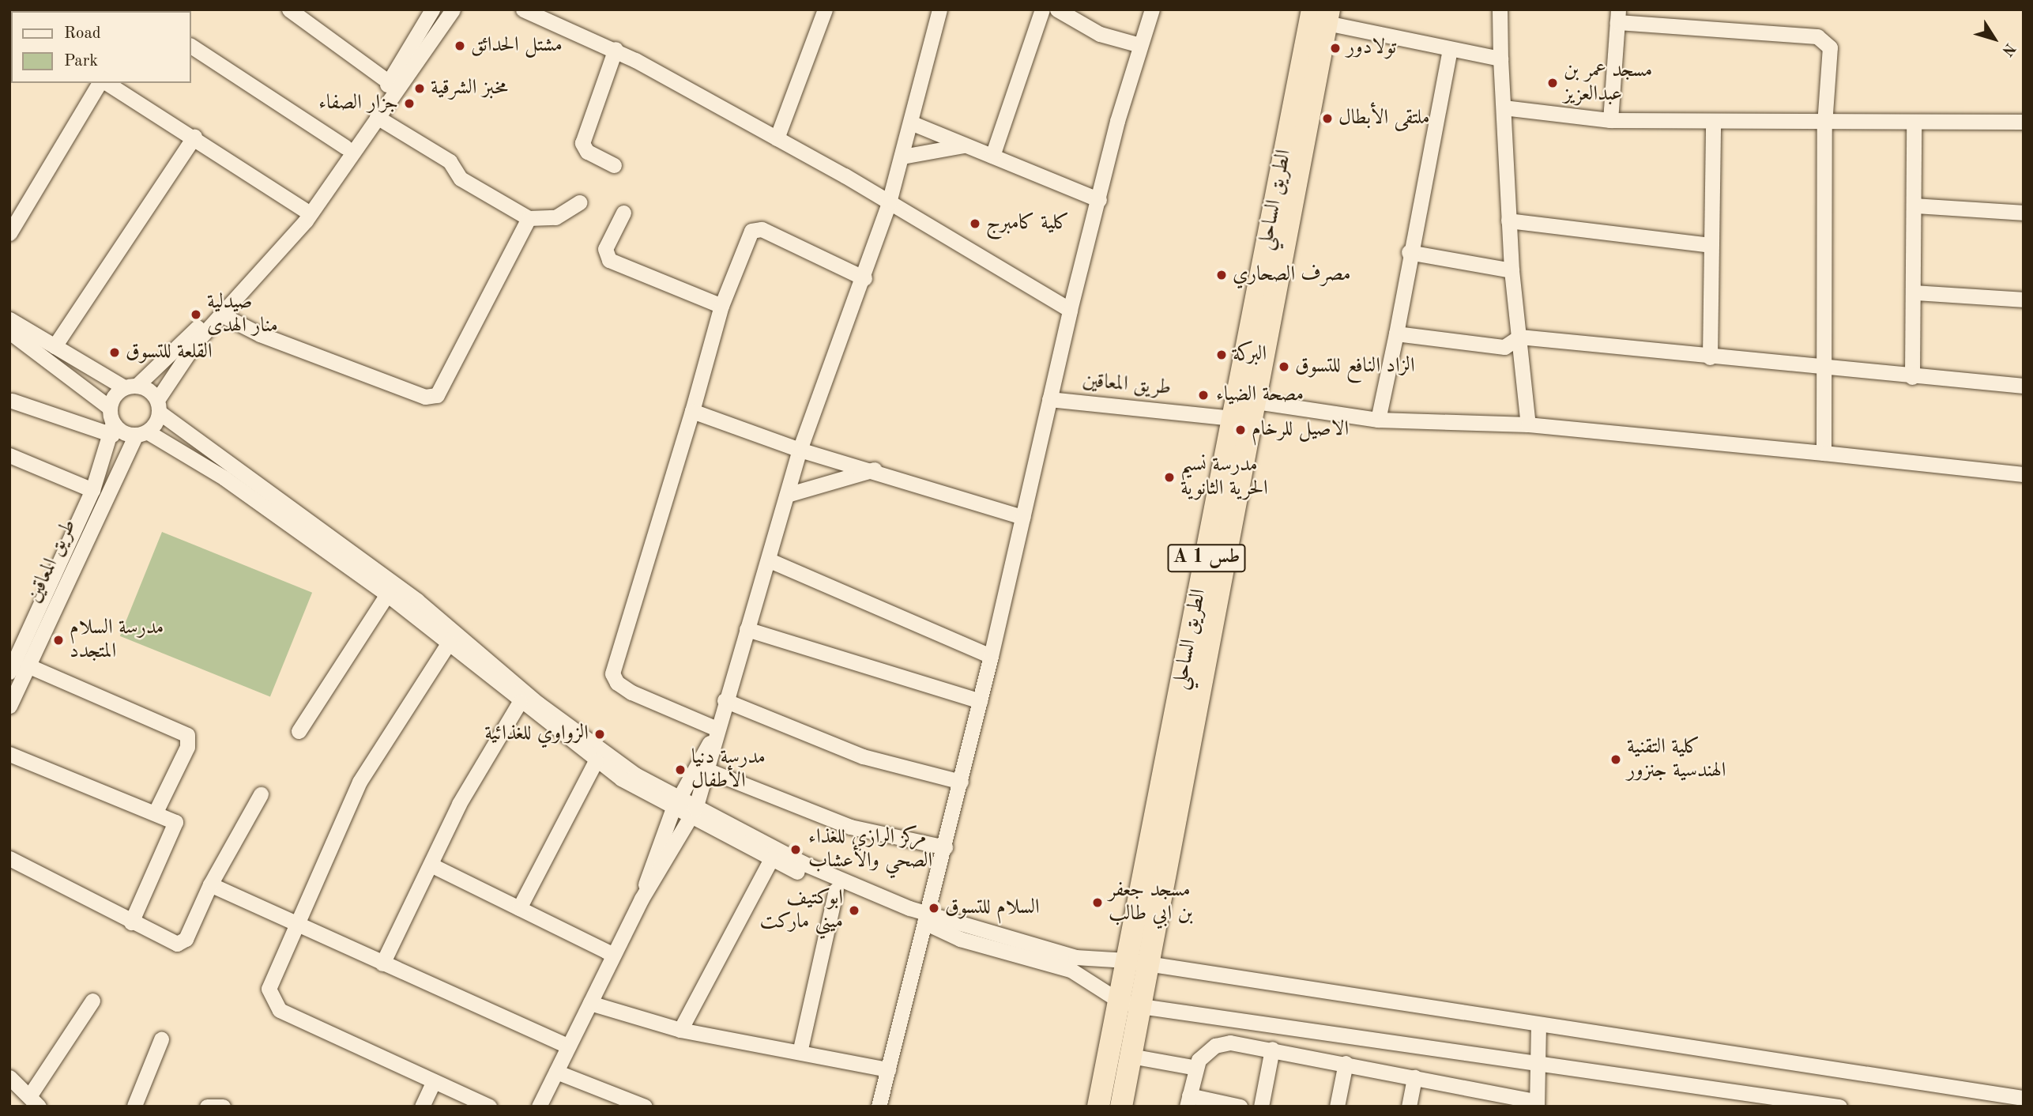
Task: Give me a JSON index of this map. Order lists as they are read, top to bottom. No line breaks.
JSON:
{"streets":{"highway":["الطريق الساحلي","A 1 طس"],"street":["طريق المعاقين"]},"crossings":[["الطريق الساحلي","طريق المعاقين"]],"places":["مشتل الحدائق","تولادور","مسجد عمر بن عبدالعزيز","مخبز الشرقية","جزار الصفاء","ملتقى الأبطال","كلية كامبرج","مصرف الصحاري","صيدلية منار الهدى","القلعة للتسوق","البركة","الزاد النافع للتسوق","مصحة الضياء","الاصيل للرخام","مدرسة نسيم الحرية الثانوية","مدرسة السلام المتجدد","الزواوي للغذائية","كلية التقنية الهندسية جنزور","مدرسة دنيا الأطفال","مركز الرازي للغذاء الصحي والأعشاب","مسجد جعفر بن ابي طالب","السلام للتسوق","ابوكتيف ميني ماركت"],"legend":["Road","Park"],"north":"bottom right"}
